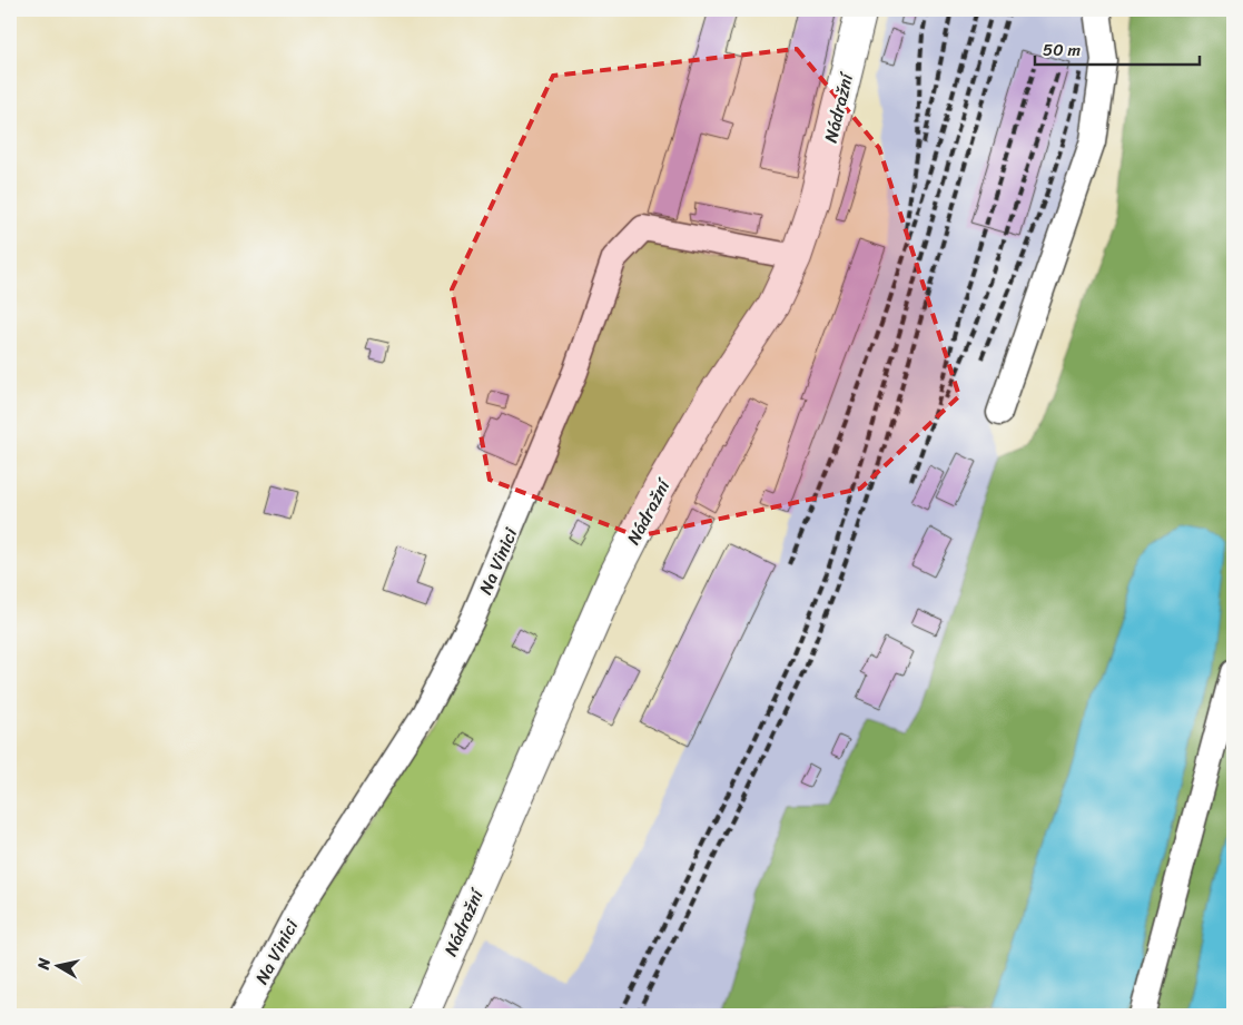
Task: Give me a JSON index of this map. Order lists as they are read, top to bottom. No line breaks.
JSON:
{"streets":{"main road":["Nádražní"],"street":["Na Vinici"]},"crossings":[["Nádražní","Na Vinici"]],"scale_bar":"50 m","north":"left"}
